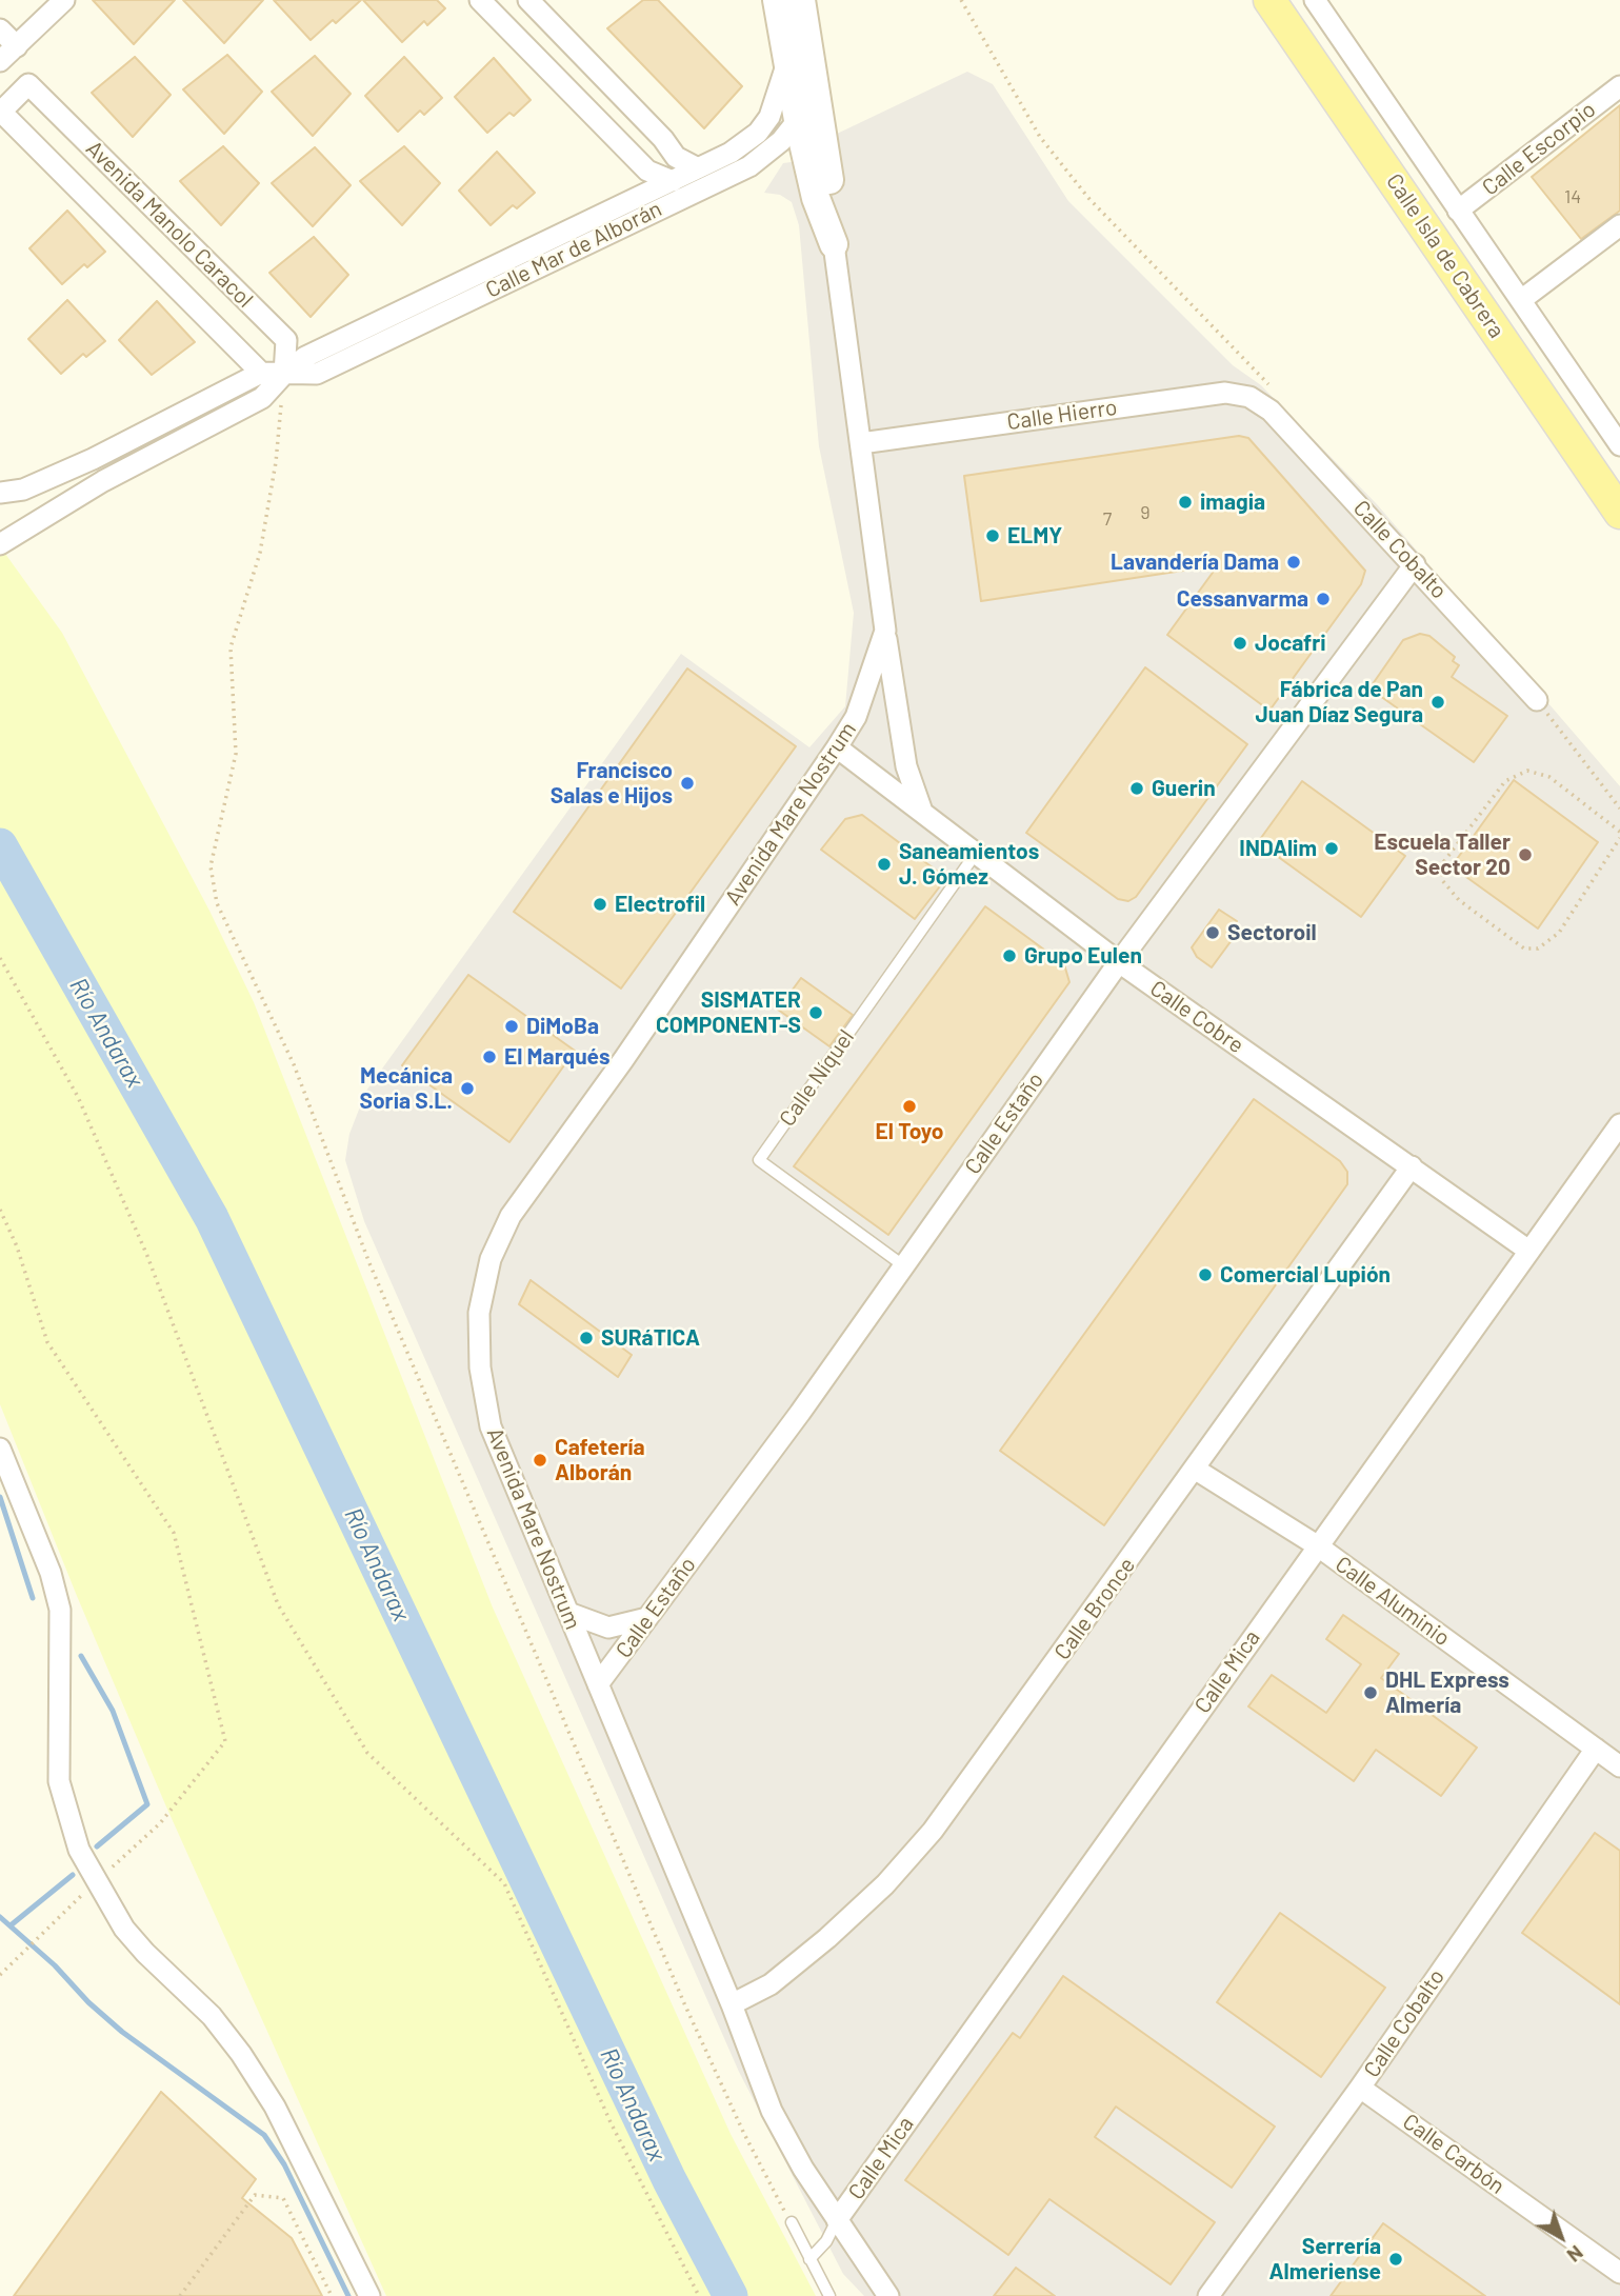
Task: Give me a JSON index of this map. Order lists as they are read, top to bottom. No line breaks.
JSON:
{"streets":{"main road":["Calle Isla de Cabrera"],"street":["Calle Escorpio","Avenida Manolo Caracol","Calle Mar de Alborán","Calle Hierro","Calle Cobalto","Avenida Mare Nostrum","Calle Cobre","Calle Estaño","Calle Aluminio","Calle Bronce","Calle Mica","Calle Carbón"],"lane":["Calle Níquel"]},"crossings":[["Calle Escorpio","Calle Isla de Cabrera"],["Avenida Manolo Caracol","Calle Mar de Alborán"],["Calle Mar de Alborán","Avenida Mare Nostrum"],["Calle Hierro","Calle Cobalto"],["Calle Hierro","Avenida Mare Nostrum"],["Calle Cobalto","Calle Estaño"],["Calle Cobalto","Calle Aluminio"],["Calle Cobalto","Calle Carbón"],["Avenida Mare Nostrum","Calle Cobre"],["Avenida Mare Nostrum","Calle Estaño"],["Avenida Mare Nostrum","Calle Bronce"],["Avenida Mare Nostrum","Calle Mica"],["Calle Cobre","Calle Níquel"],["Calle Cobre","Calle Estaño"],["Calle Cobre","Calle Bronce"],["Calle Cobre","Calle Mica"],["Calle Níquel","Calle Estaño"],["Calle Aluminio","Calle Bronce"],["Calle Aluminio","Calle Mica"]],"water":["Río Andarax"],"places":["imagia","ELMY","Lavandería Dama","Cessanvarma","Jocafri","Fábrica de Pan Juan Díaz Segura","Francisco Salas e Hijos","Guerin","INDAlim","Escuela Taller Sector 20","Saneamientos J. Gómez","Electrofil","Sectoroil","Grupo Eulen","SISMATER COMPONENT-S","DiMoBa","El Marqués","Mecánica Soria S.L.","El Toyo","Comercial Lupión","SURáTICA","Cafetería Alborán","DHL Express Almería","Serrería Almeriense"],"house_numbers":["14","9","7"],"north":"bottom right"}
